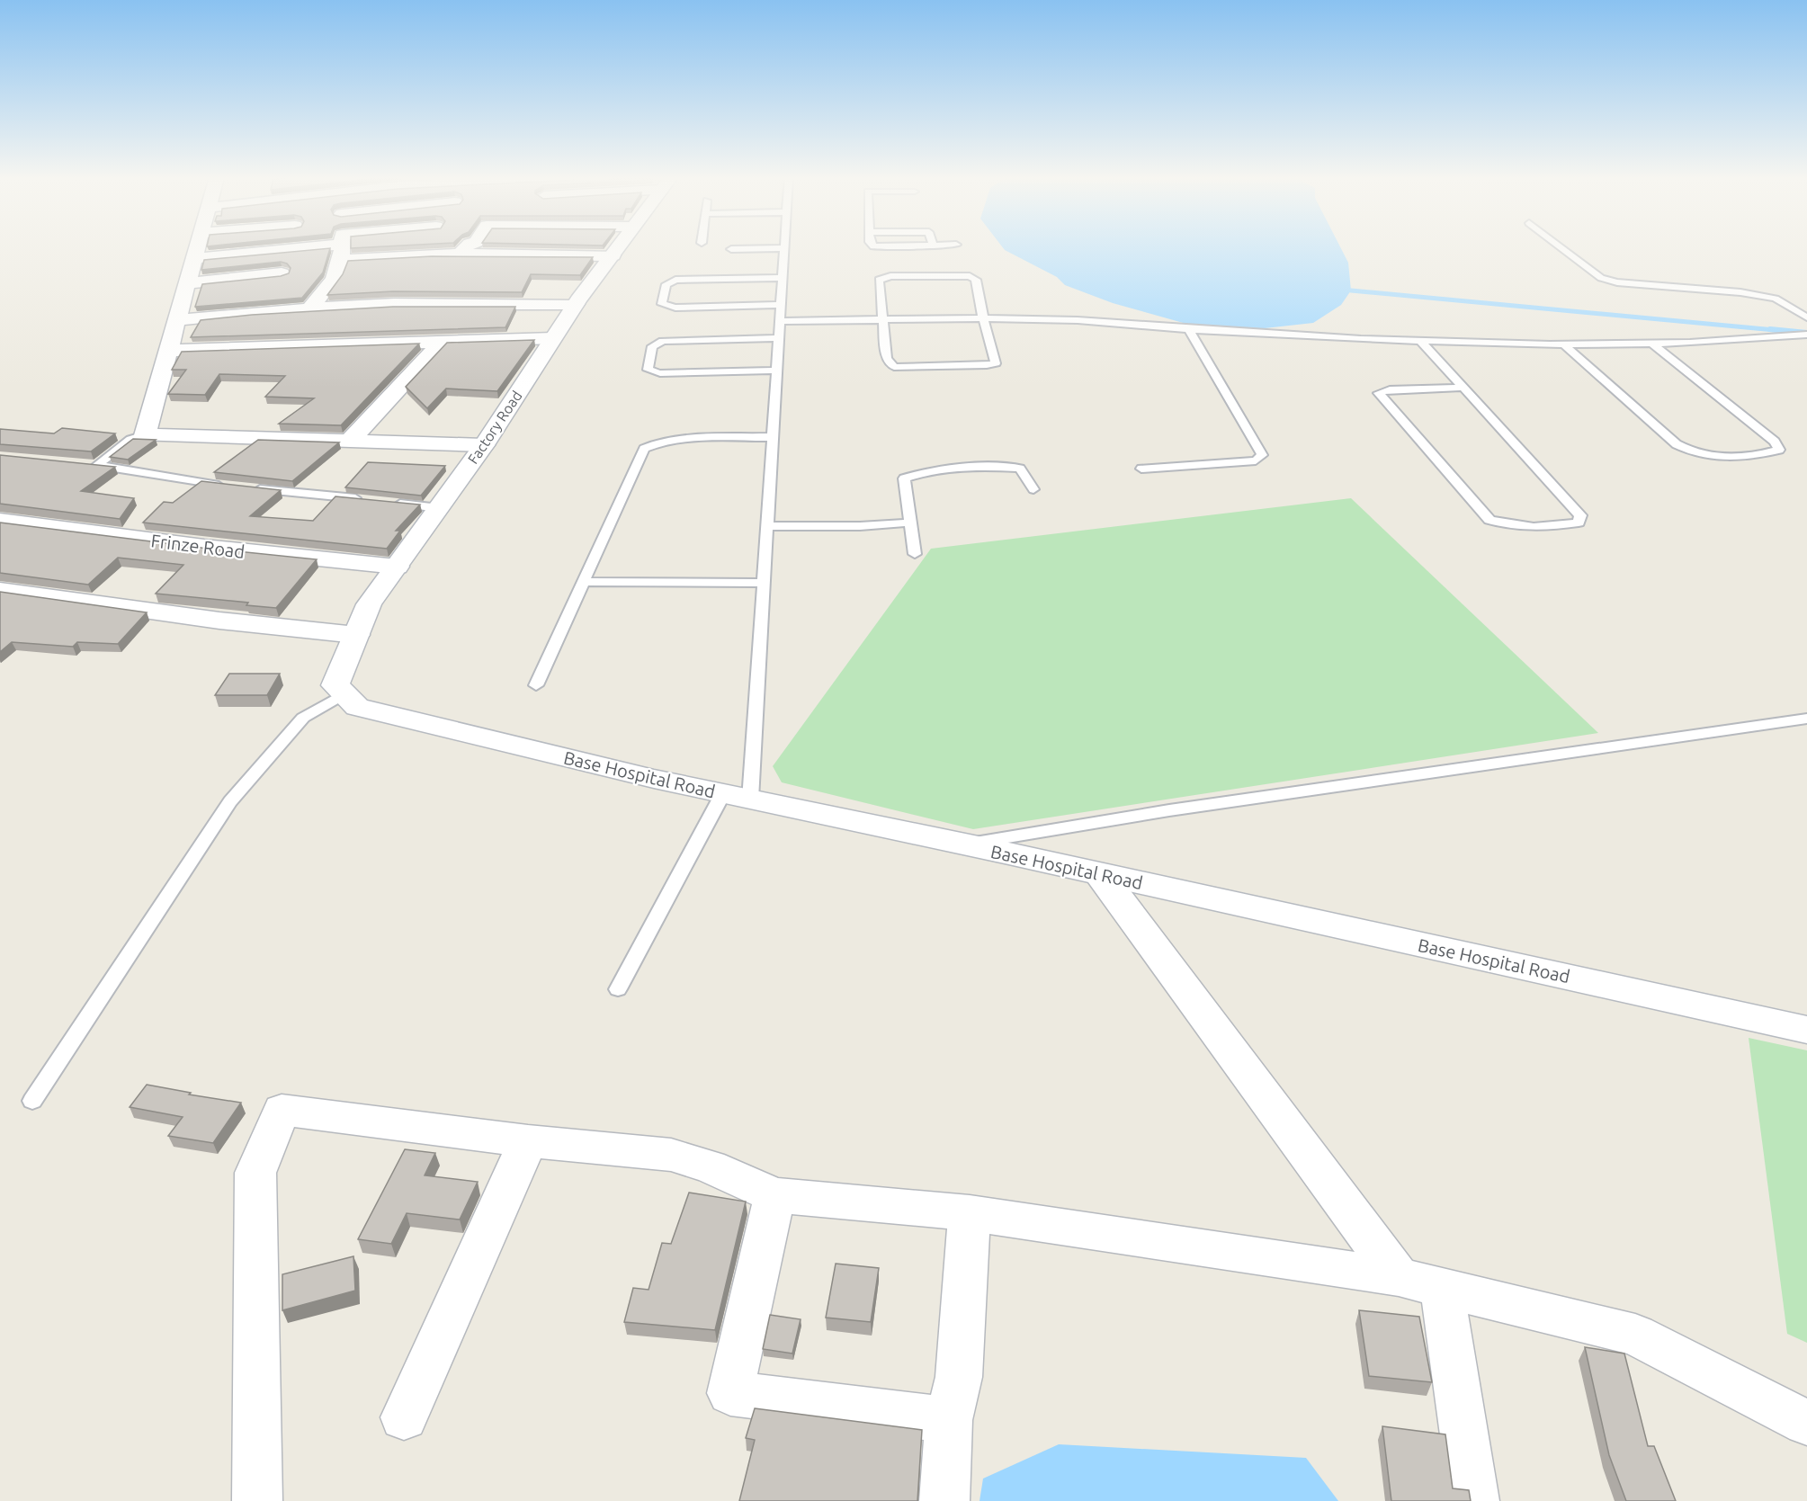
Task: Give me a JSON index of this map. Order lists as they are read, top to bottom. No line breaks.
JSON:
{"streets":{"street":["Factory Road","Frinze Road","Base Hospital Road"]},"crossings":[["Factory Road","Frinze Road"],["Factory Road","Base Hospital Road"]]}
